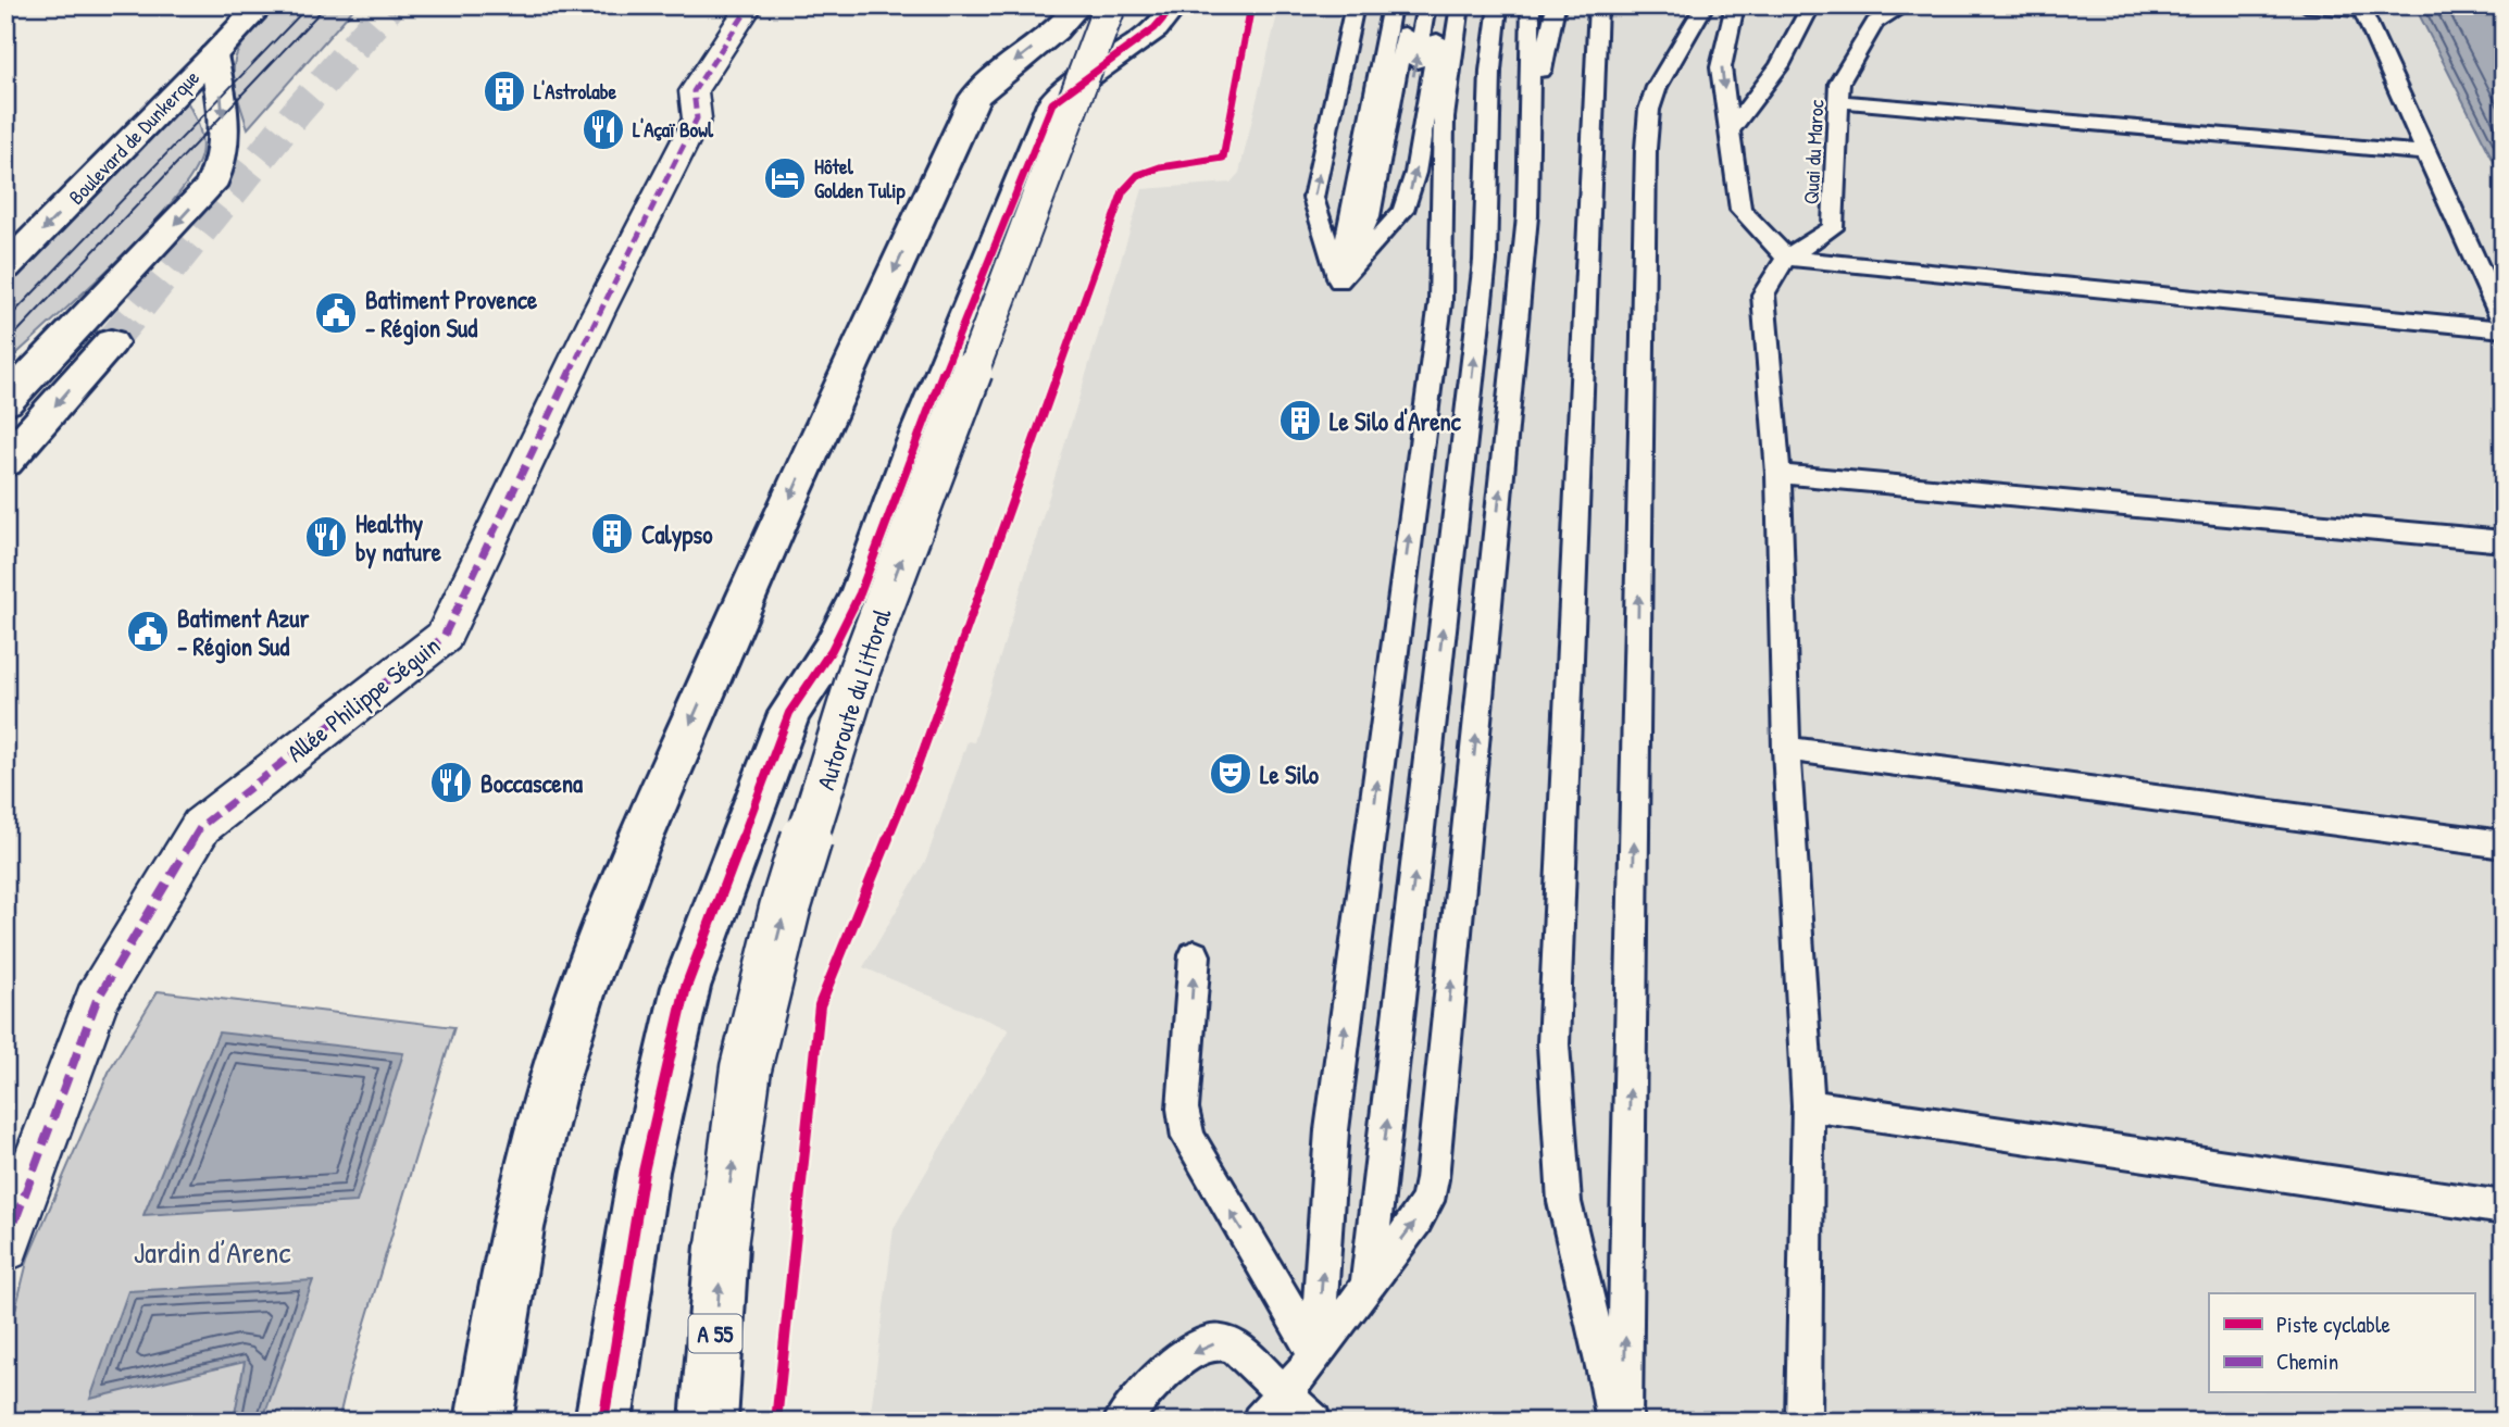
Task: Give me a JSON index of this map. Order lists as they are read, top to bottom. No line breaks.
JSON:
{"streets":{"main road":["Boulevard de Dunkerque","Autoroute du Littoral","A 55"],"street":["Allée Philippe Séguin"],"lane":["Quai du Maroc"]},"parks":["Jardin d’Arenc"],"places":{"building":["L'Astrolabe","Le Silo d'Arenc","Calypso"],"restaurant":["L'Açaï Bowl","Healthy by nature","Boccascena"],"hotel":["Hôtel Golden Tulip"],"public building":["Batiment Provence - Région Sud","Batiment Azur - Région Sud"],"theatre":["Le Silo"]},"legend":["Piste cyclable","Chemin"]}
